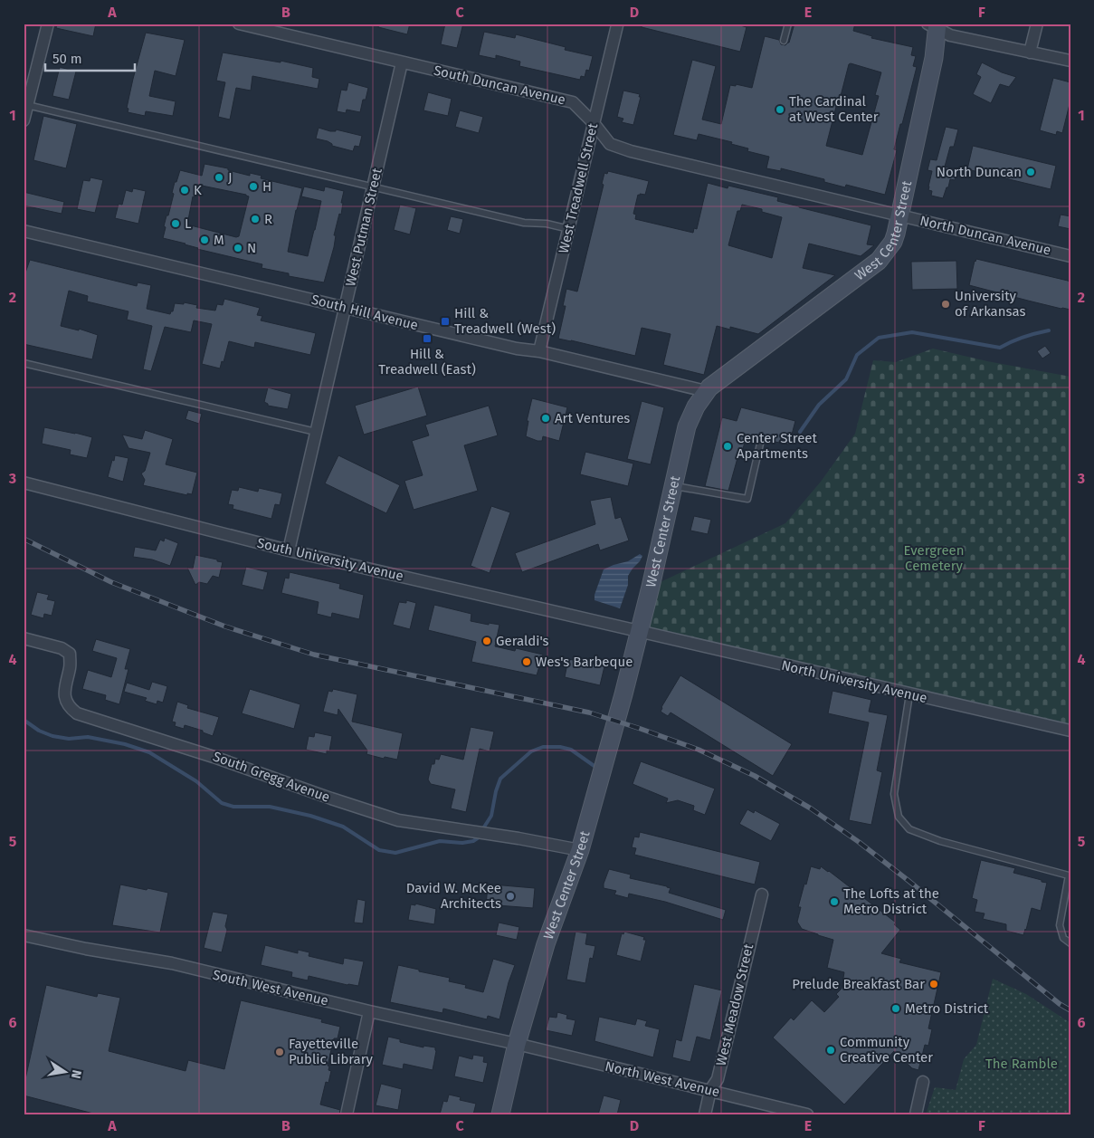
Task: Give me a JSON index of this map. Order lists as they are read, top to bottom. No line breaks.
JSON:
{"streets":{"street":["South Duncan Avenue","West Treadwell Street","West Putman Street","West Center Street","North Duncan Avenue","South Hill Avenue","South University Avenue","North University Avenue","South Gregg Avenue","South West Avenue","West Meadow Street","North West Avenue"]},"crossings":[["South Duncan Avenue","West Treadwell Street"],["South Duncan Avenue","West Putman Street"],["South Duncan Avenue","West Center Street"],["South Duncan Avenue","North Duncan Avenue"],["West Treadwell Street","South Hill Avenue"],["West Putman Street","South Hill Avenue"],["West Putman Street","South University Avenue"],["West Center Street","North Duncan Avenue"],["West Center Street","South Hill Avenue"],["West Center Street","South University Avenue"],["West Center Street","North University Avenue"],["West Center Street","South Gregg Avenue"],["West Center Street","South West Avenue"],["West Center Street","North West Avenue"],["South University Avenue","North University Avenue"],["South West Avenue","North West Avenue"],["West Meadow Street","North West Avenue"]],"parks":["Evergreen Cemetery","The Ramble"],"places":{"other":["The Cardinal at West Center","North Duncan","J","H","K","R","L","M","N","University of Arkansas","Art Ventures","Center Street Apartments","Geraldi's","Wes's Barbeque","David W. McKee Architects","The Lofts at the Metro District","Prelude Breakfast Bar","Metro District","Community Creative Center","Fayetteville Public Library"],"transit":["Hill & Treadwell (West)","Hill & Treadwell (East)"]},"scale_bar":"50 m","north":"right","grid":{"columns":["A","B","C","D","E","F"],"rows":["1","2","3","4","5","6"]}}
